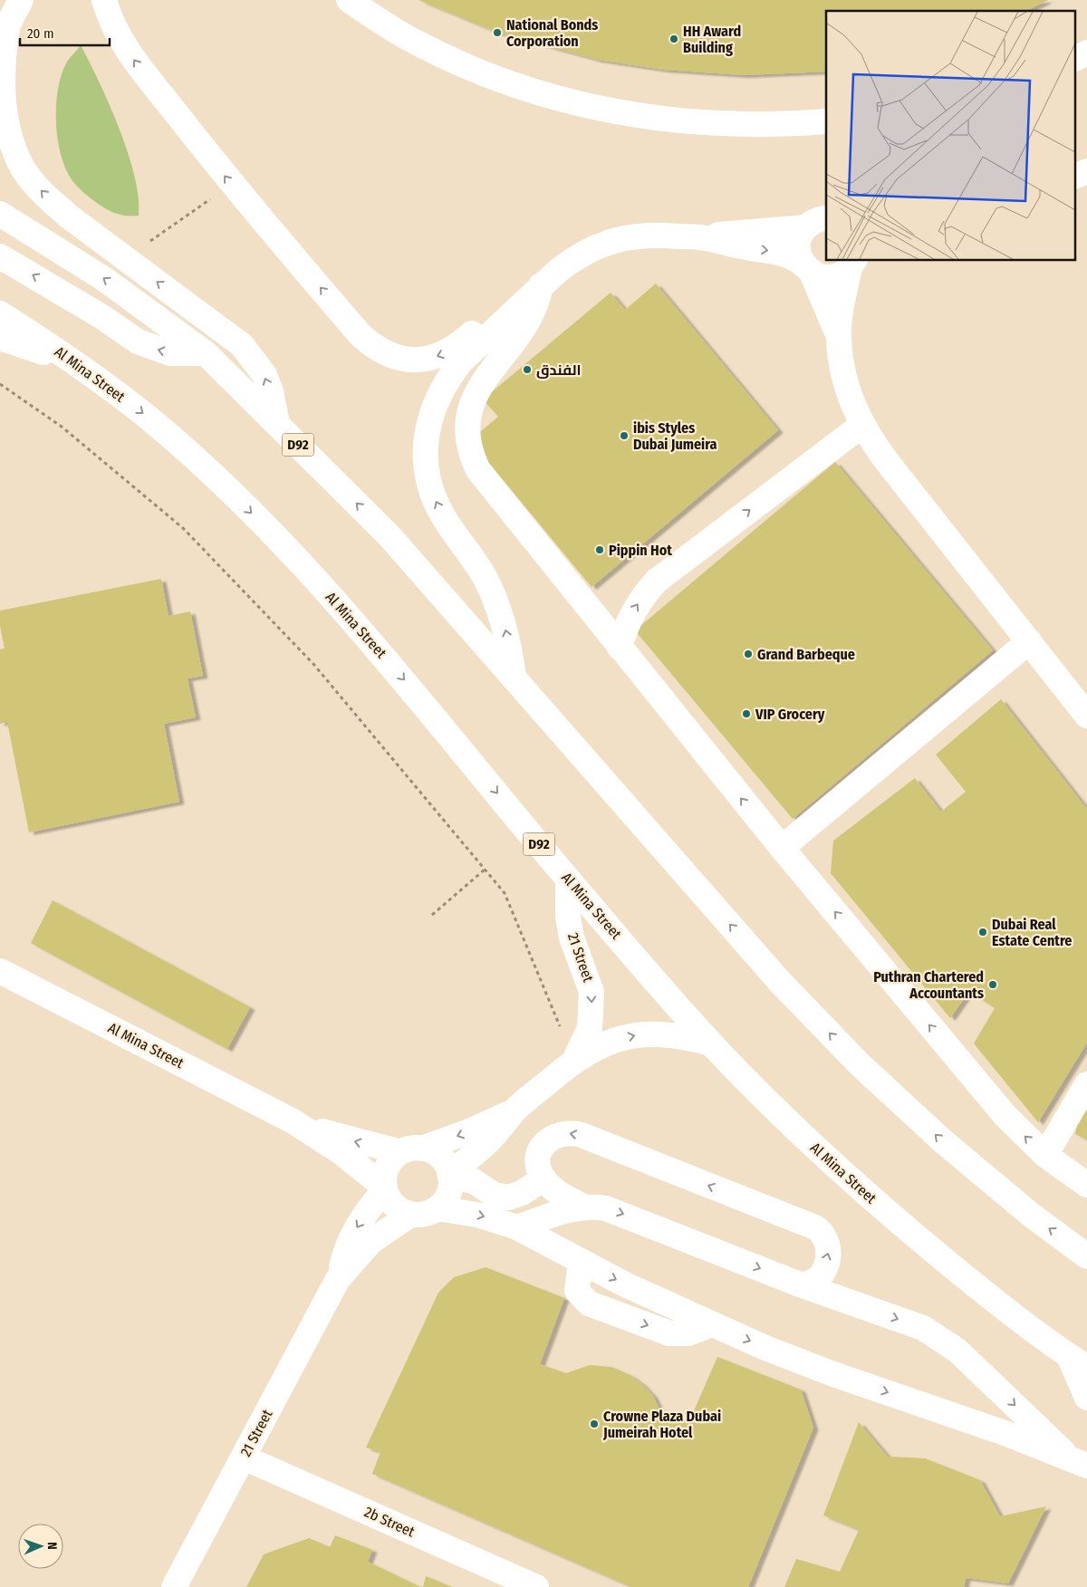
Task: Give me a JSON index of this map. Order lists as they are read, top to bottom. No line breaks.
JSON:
{"streets":{"street":["Al Mina Street","D92","21 Street","2b Street"]},"crossings":[["Al Mina Street","21 Street"],["21 Street","2b Street"]],"places":["National Bonds Corporation","HH Award Building","الفندق","ibis Styles Dubai Jumeira","Pippin Hot","Grand Barbeque","VIP Grocery","Dubai Real Estate Centre","Puthran Chartered Accountants","Crowne Plaza Dubai Jumeirah Hotel"],"scale_bar":"20 m","north":"right"}
